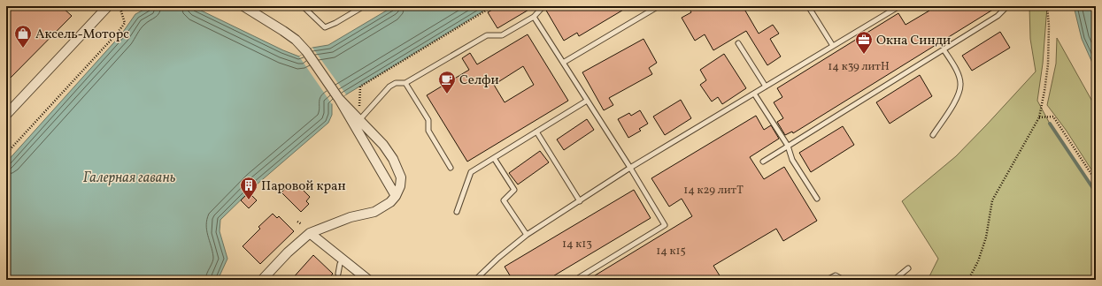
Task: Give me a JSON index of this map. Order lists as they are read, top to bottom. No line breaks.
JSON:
{"water":["Галерная гавань"],"places":{"shop":["Аксель-Моторс"],"office":["Окна Синди"],"cafe":["Селфи"],"building":["Паровой кран"]},"house_numbers":["14 к39 литН","14 к29 литТ","14 к13","14 к15"]}
